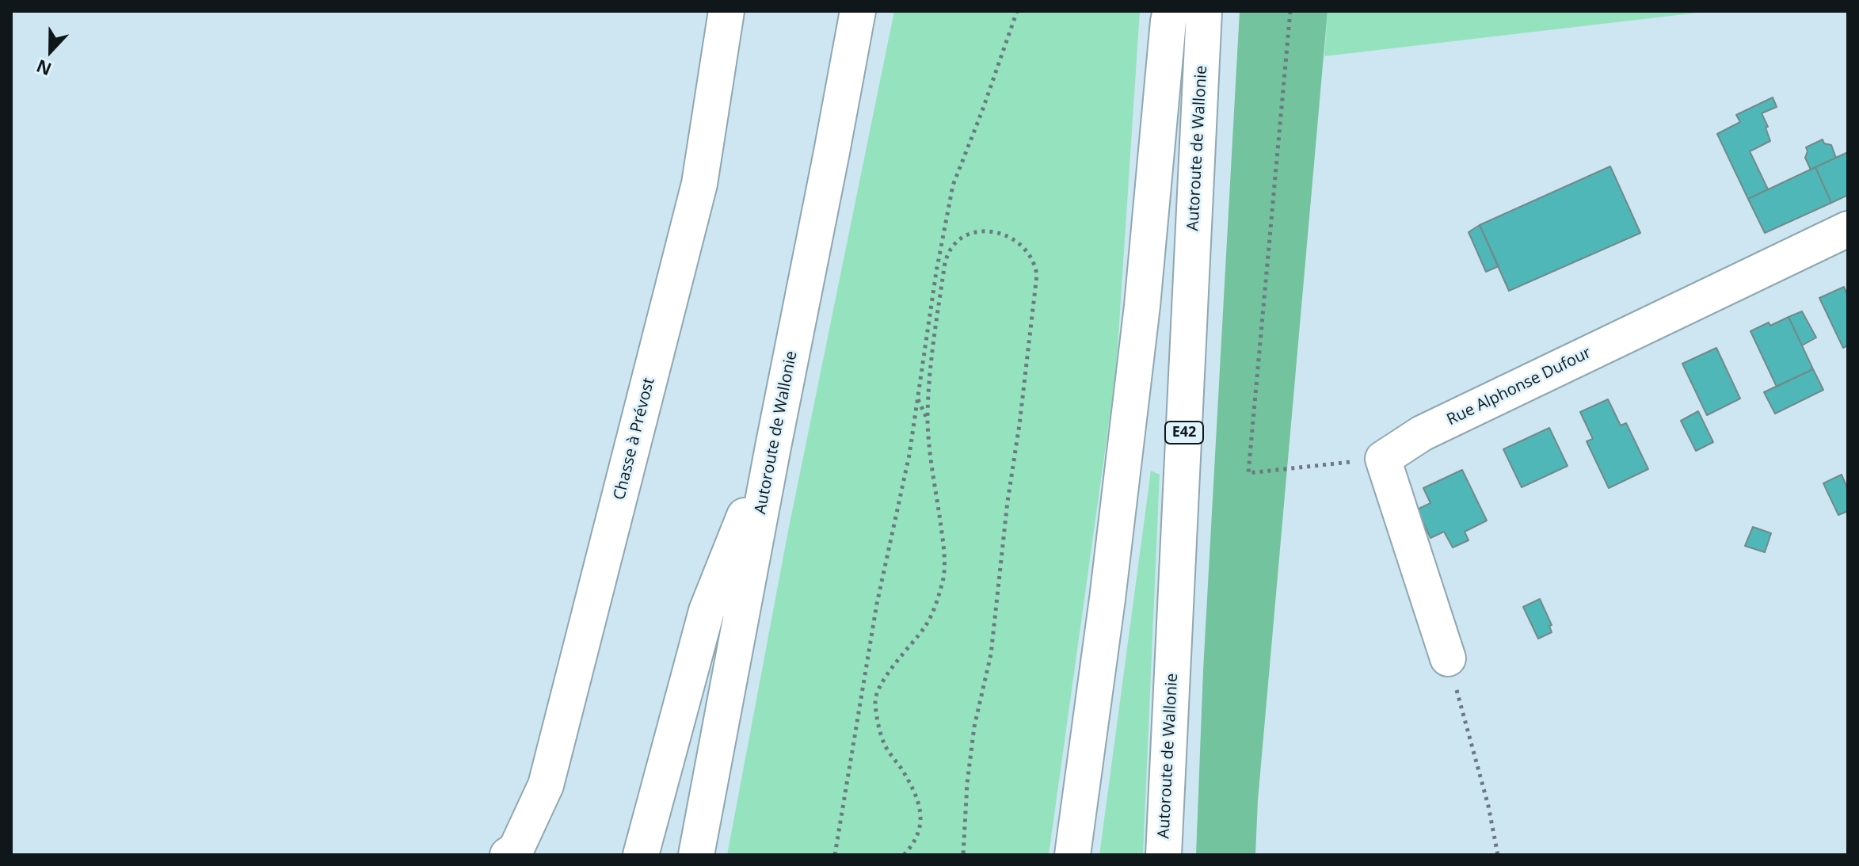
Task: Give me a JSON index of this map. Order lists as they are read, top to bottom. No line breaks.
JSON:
{"streets":{"main road":["Autoroute de Wallonie","Rue Alphonse Dufour","E42","Chasse à Prévost"]},"north":"bottom"}
